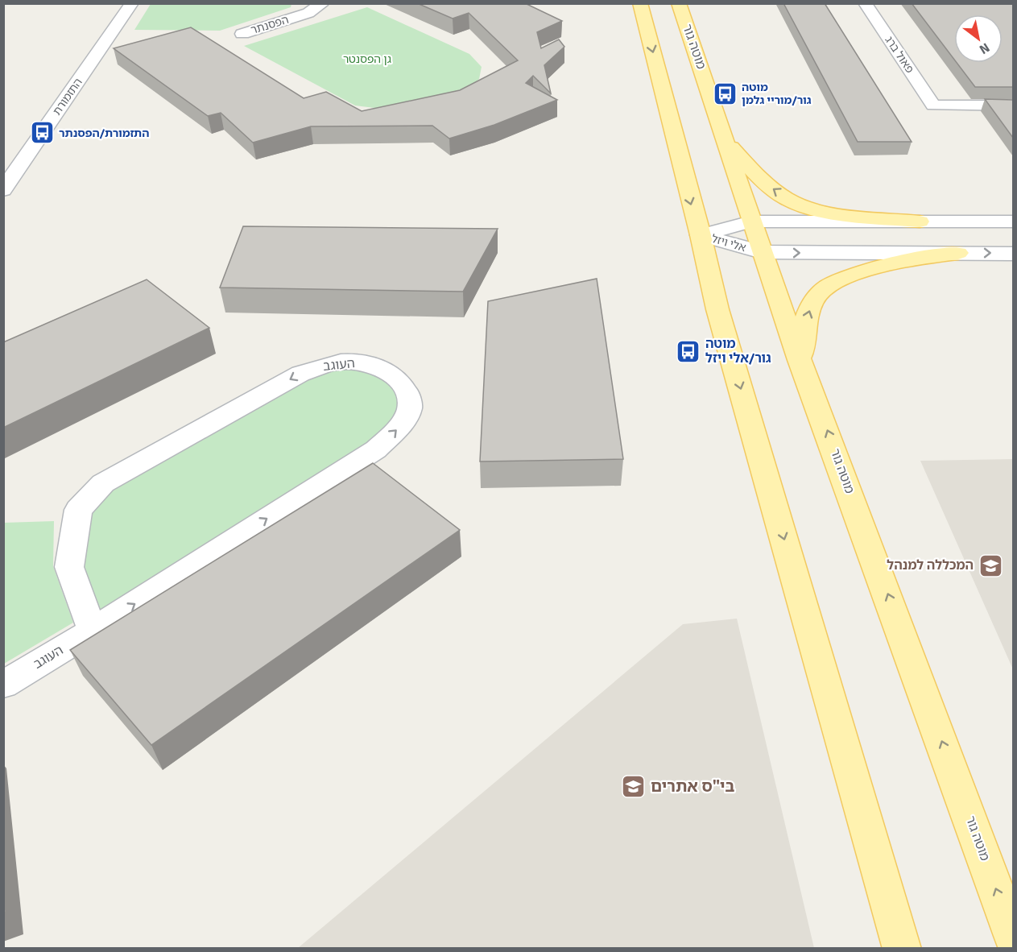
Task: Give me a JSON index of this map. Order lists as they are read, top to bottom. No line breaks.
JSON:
{"streets":{"main road":["מוטה גור"],"street":["הפסנתר","פאול ברג","התזמורת","אלי ויזל","העוגב"]},"crossings":[["מוטה גור","אלי ויזל"]],"parks":["גן הפסנטר"],"places":{"bus stop":["מוטה גור/מוריי גלמן","התזמורת/הפסנתר","מוטה גור/אלי ויזל"],"school or university":["המכללה למנהל","בי\"ס אתרים"]},"north":"bottom right"}
